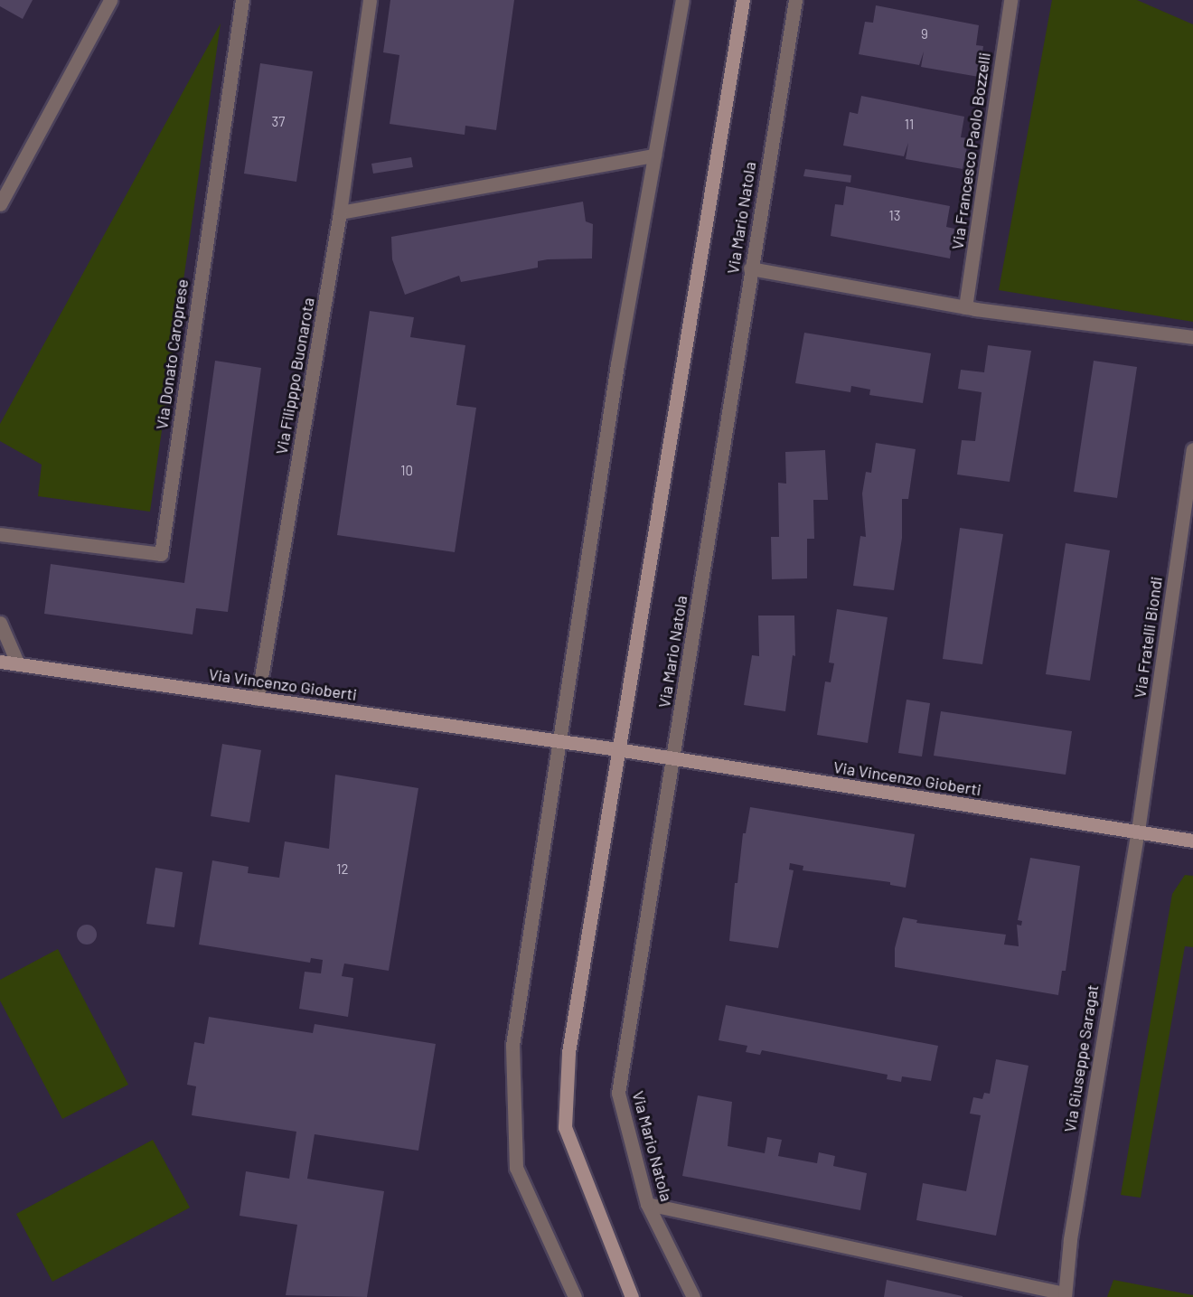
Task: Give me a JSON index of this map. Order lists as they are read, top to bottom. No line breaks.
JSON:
{"streets":{"street":["Via Francesco Paolo Bozzelli","Via Mario Natola","Via Donato Caroprese","Via Filipppo Buonarota","Via Fratelli Biondi","Via Vincenzo Gioberti","Via Giuseppe Saragat"]},"crossings":[["Via Mario Natola","Via Vincenzo Gioberti"],["Via Mario Natola","Via Giuseppe Saragat"],["Via Filipppo Buonarota","Via Vincenzo Gioberti"],["Via Fratelli Biondi","Via Vincenzo Gioberti"],["Via Fratelli Biondi","Via Giuseppe Saragat"],["Via Vincenzo Gioberti","Via Giuseppe Saragat"]],"house_numbers":["9","37","11","13","10","12"]}
